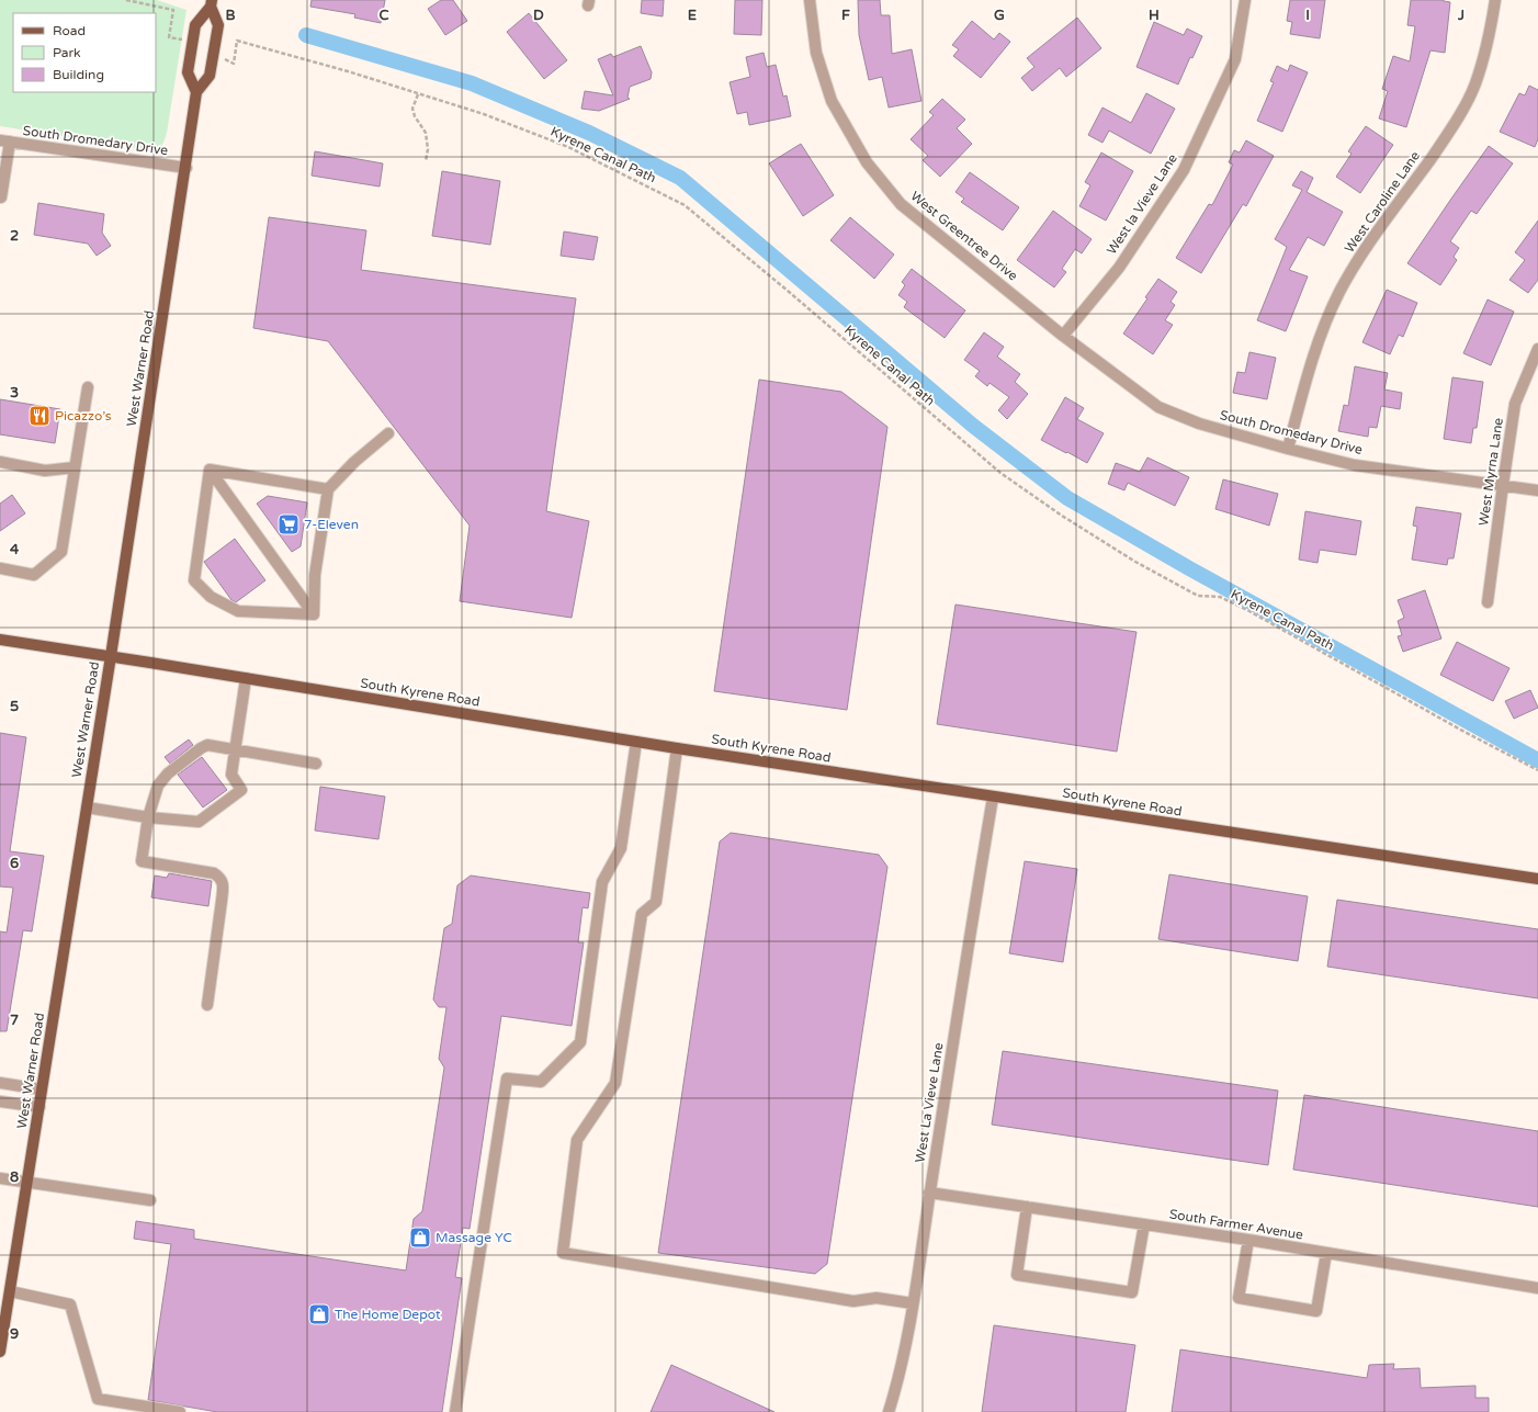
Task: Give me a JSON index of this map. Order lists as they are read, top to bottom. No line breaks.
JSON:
{"streets":{"main road":["West Warner Road","South Kyrene Road"],"street":["South Dromedary Drive","West Caroline Lane","West la Vieve Lane","West Greentree Drive","West Myrna Lane","West La Vieve Lane","South Farmer Avenue"],"path":["Kyrene Canal Path"]},"crossings":[["South Dromedary Drive","West Caroline Lane"],["South Dromedary Drive","West la Vieve Lane"],["South Dromedary Drive","West Greentree Drive"],["South Dromedary Drive","West Warner Road"],["South Dromedary Drive","West Myrna Lane"],["West la Vieve Lane","West Greentree Drive"],["West Warner Road","South Kyrene Road"],["South Kyrene Road","West La Vieve Lane"],["West La Vieve Lane","South Farmer Avenue"]],"places":{"restaurant":["Picazzo’s"],"supermarket":["7-Eleven"],"shop":["Massage YC","The Home Depot"]},"legend":["Road","Park","Building"],"grid":{"columns":["B","C","D","E","F","G","H","I","J"],"rows":["2","3","4","5","6","7","8","9"]}}
